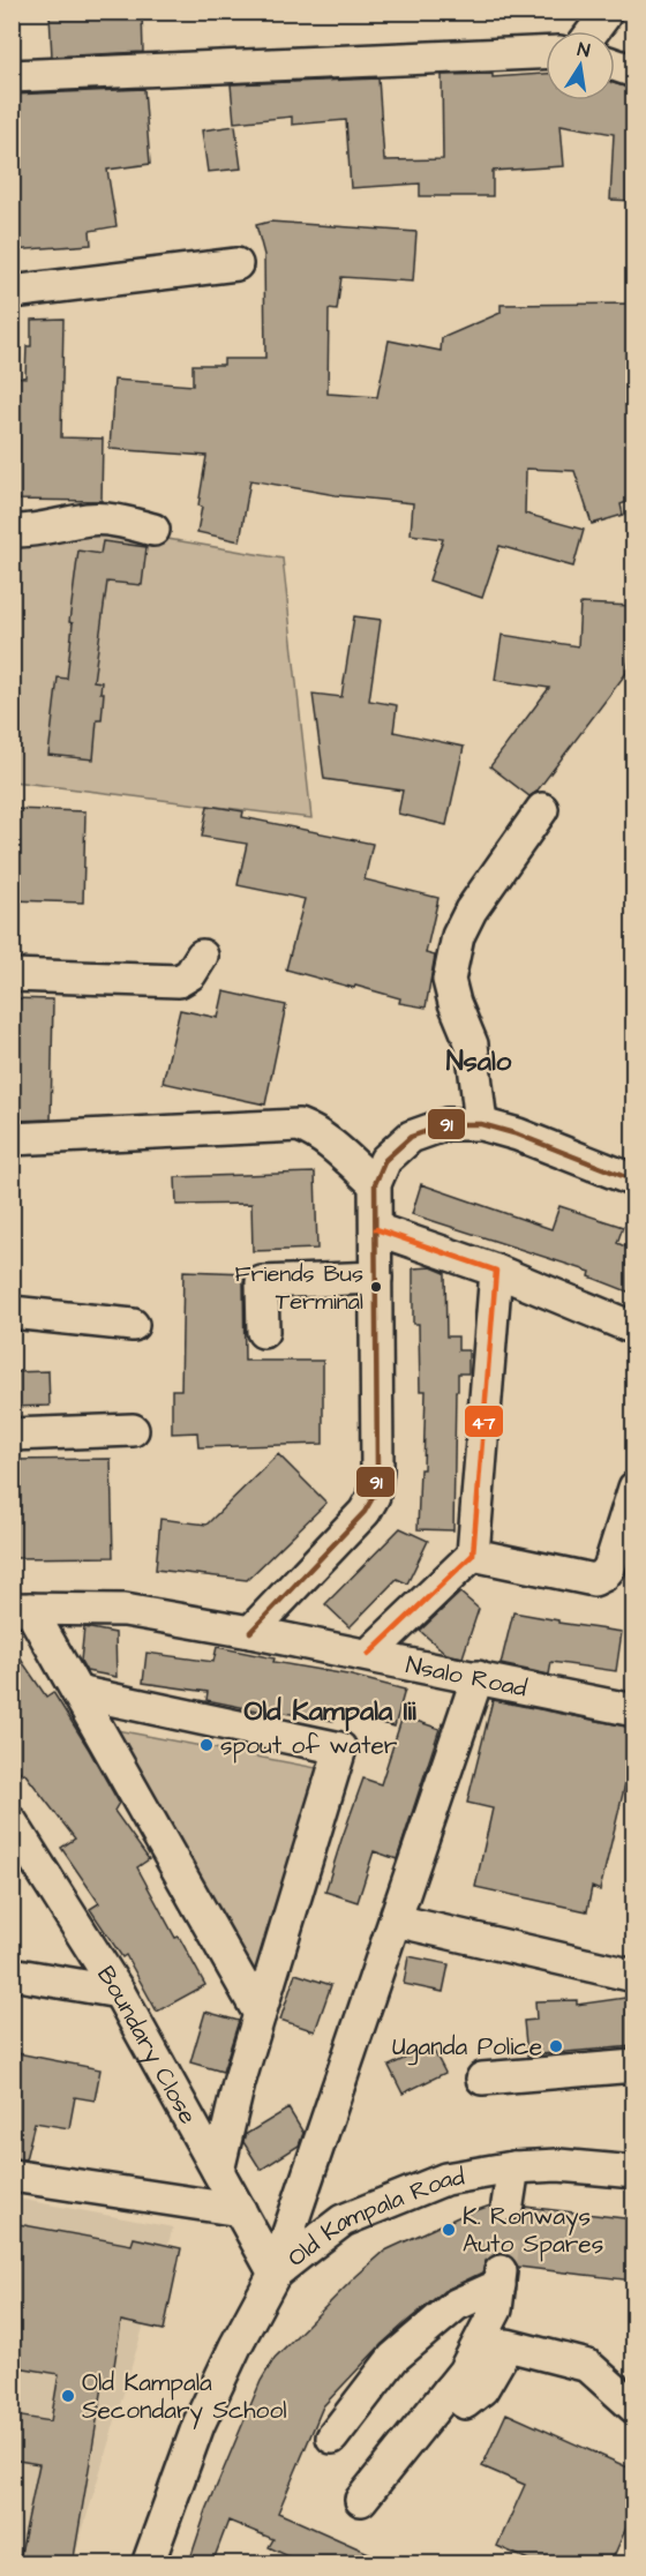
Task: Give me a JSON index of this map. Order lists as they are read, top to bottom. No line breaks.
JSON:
{"streets":{"street":["Nsalo Road","Boundary Close","Old Kampala Road"]},"crossings":[["Boundary Close","Old Kampala Road"]],"districts":["Nsalo","Old Kampala Iii"],"places":["Friends Bus Terminal","spout of water","Uganda Police","K. Ronways Auto Spares","Old Kampala Secondary School"],"lines":["transit line 91","transit line 47"],"north":"top"}
